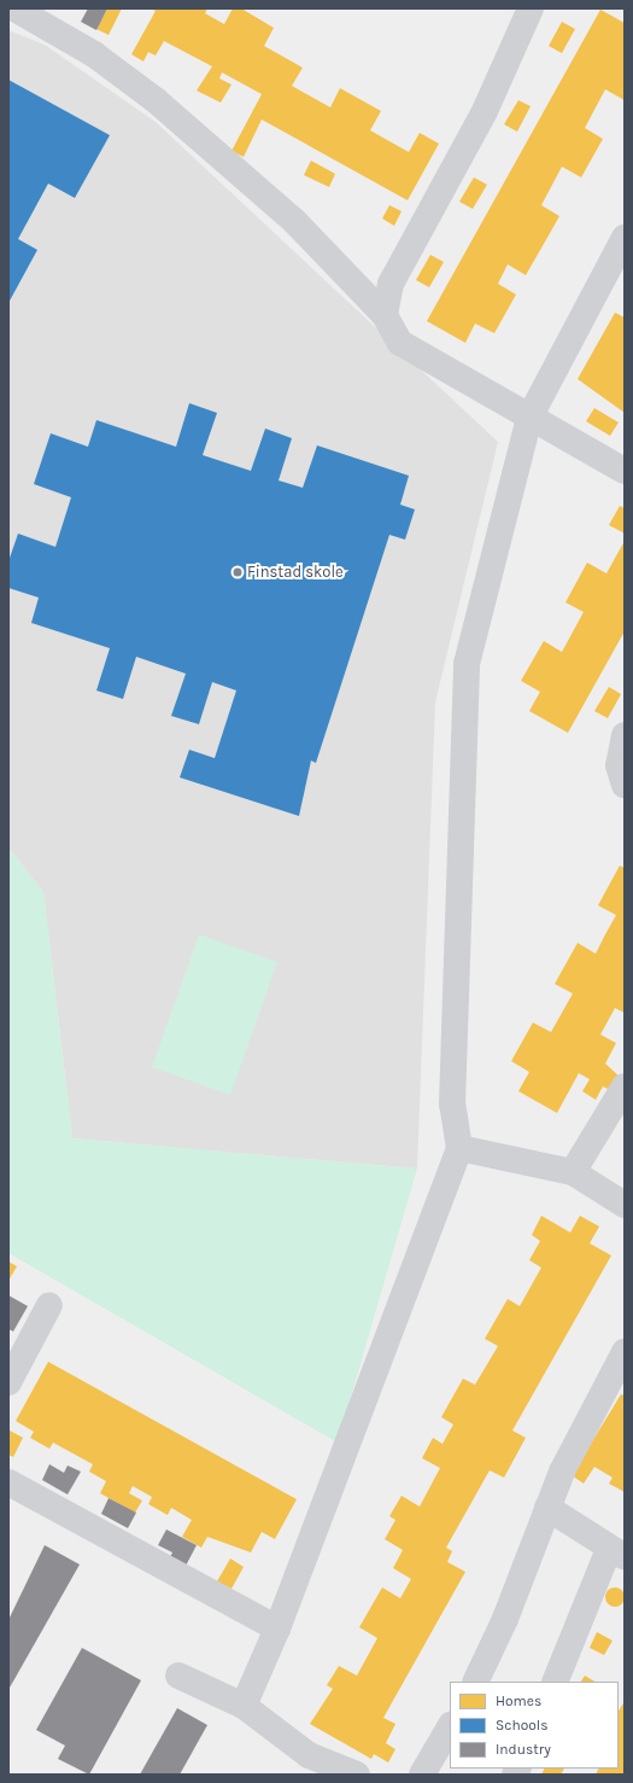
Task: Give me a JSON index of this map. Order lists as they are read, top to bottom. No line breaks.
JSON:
{"places":["Finstad skole"],"legend":["Homes","Schools","Industry"]}
